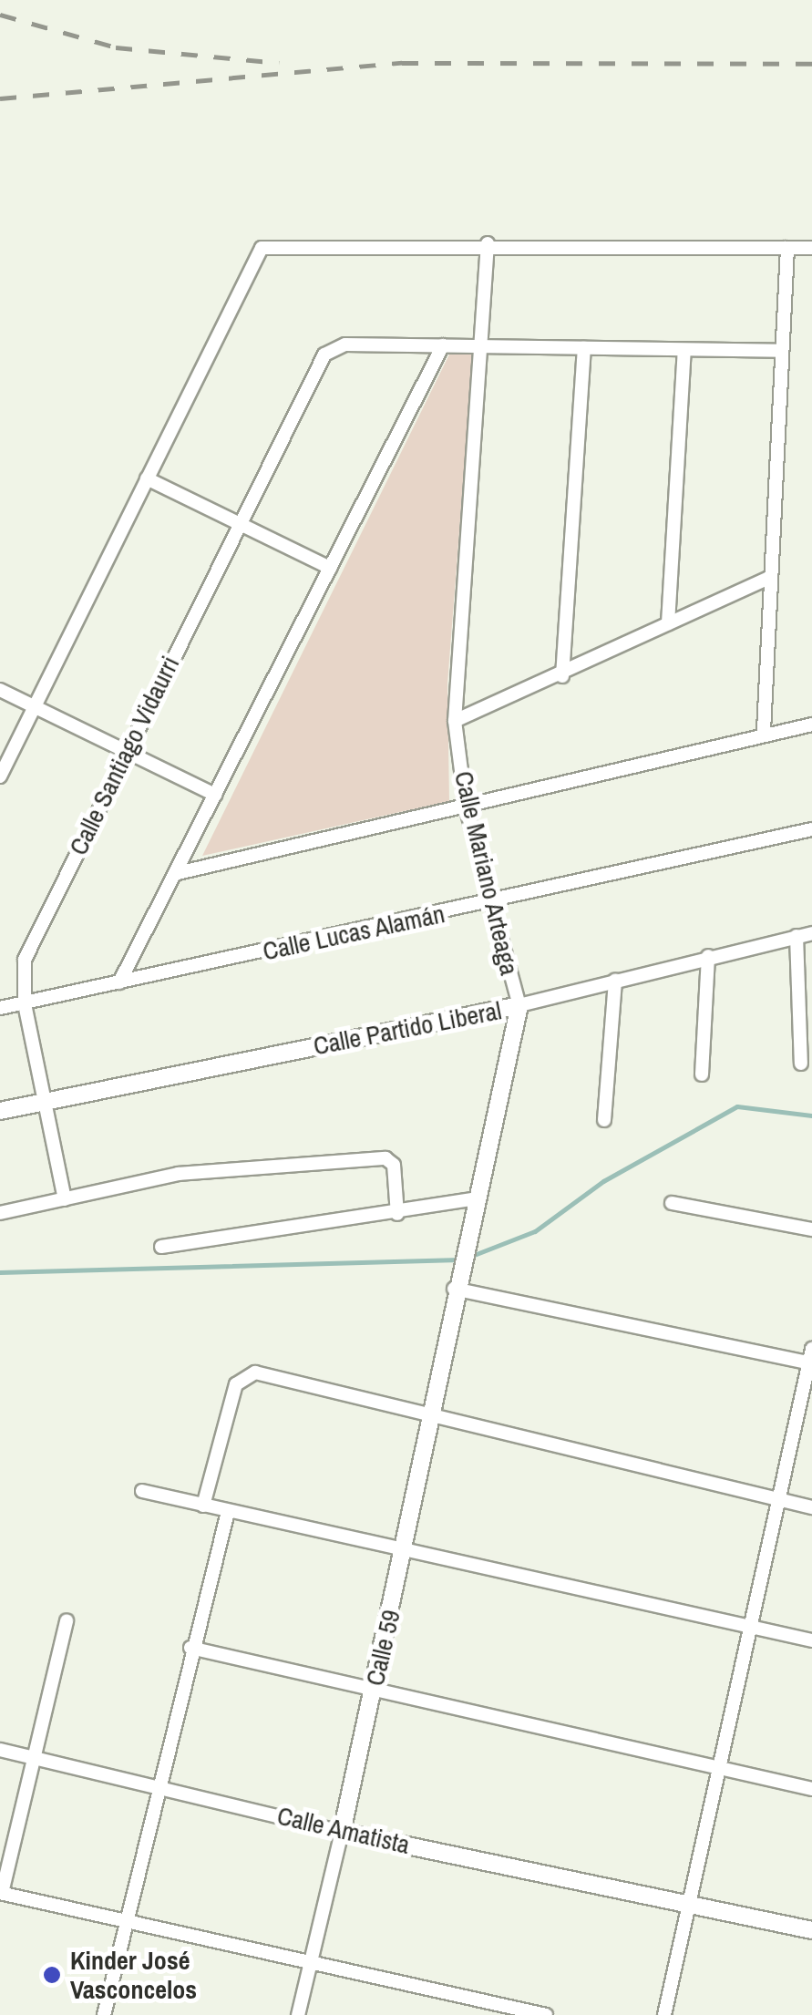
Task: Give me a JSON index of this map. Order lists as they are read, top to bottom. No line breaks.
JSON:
{"streets":{"street":["Calle Santiago Vidaurri","Calle Mariano Arteaga","Calle Lucas Alamán","Calle Partido Liberal","Calle 59","Calle Amatista"]},"crossings":[["Calle Santiago Vidaurri","Calle Lucas Alamán"],["Calle Santiago Vidaurri","Calle Partido Liberal"],["Calle Mariano Arteaga","Calle Lucas Alamán"],["Calle Mariano Arteaga","Calle Partido Liberal"],["Calle Mariano Arteaga","Calle 59"],["Calle 59","Calle Amatista"]],"places":["Kinder José Vasconcelos"]}
